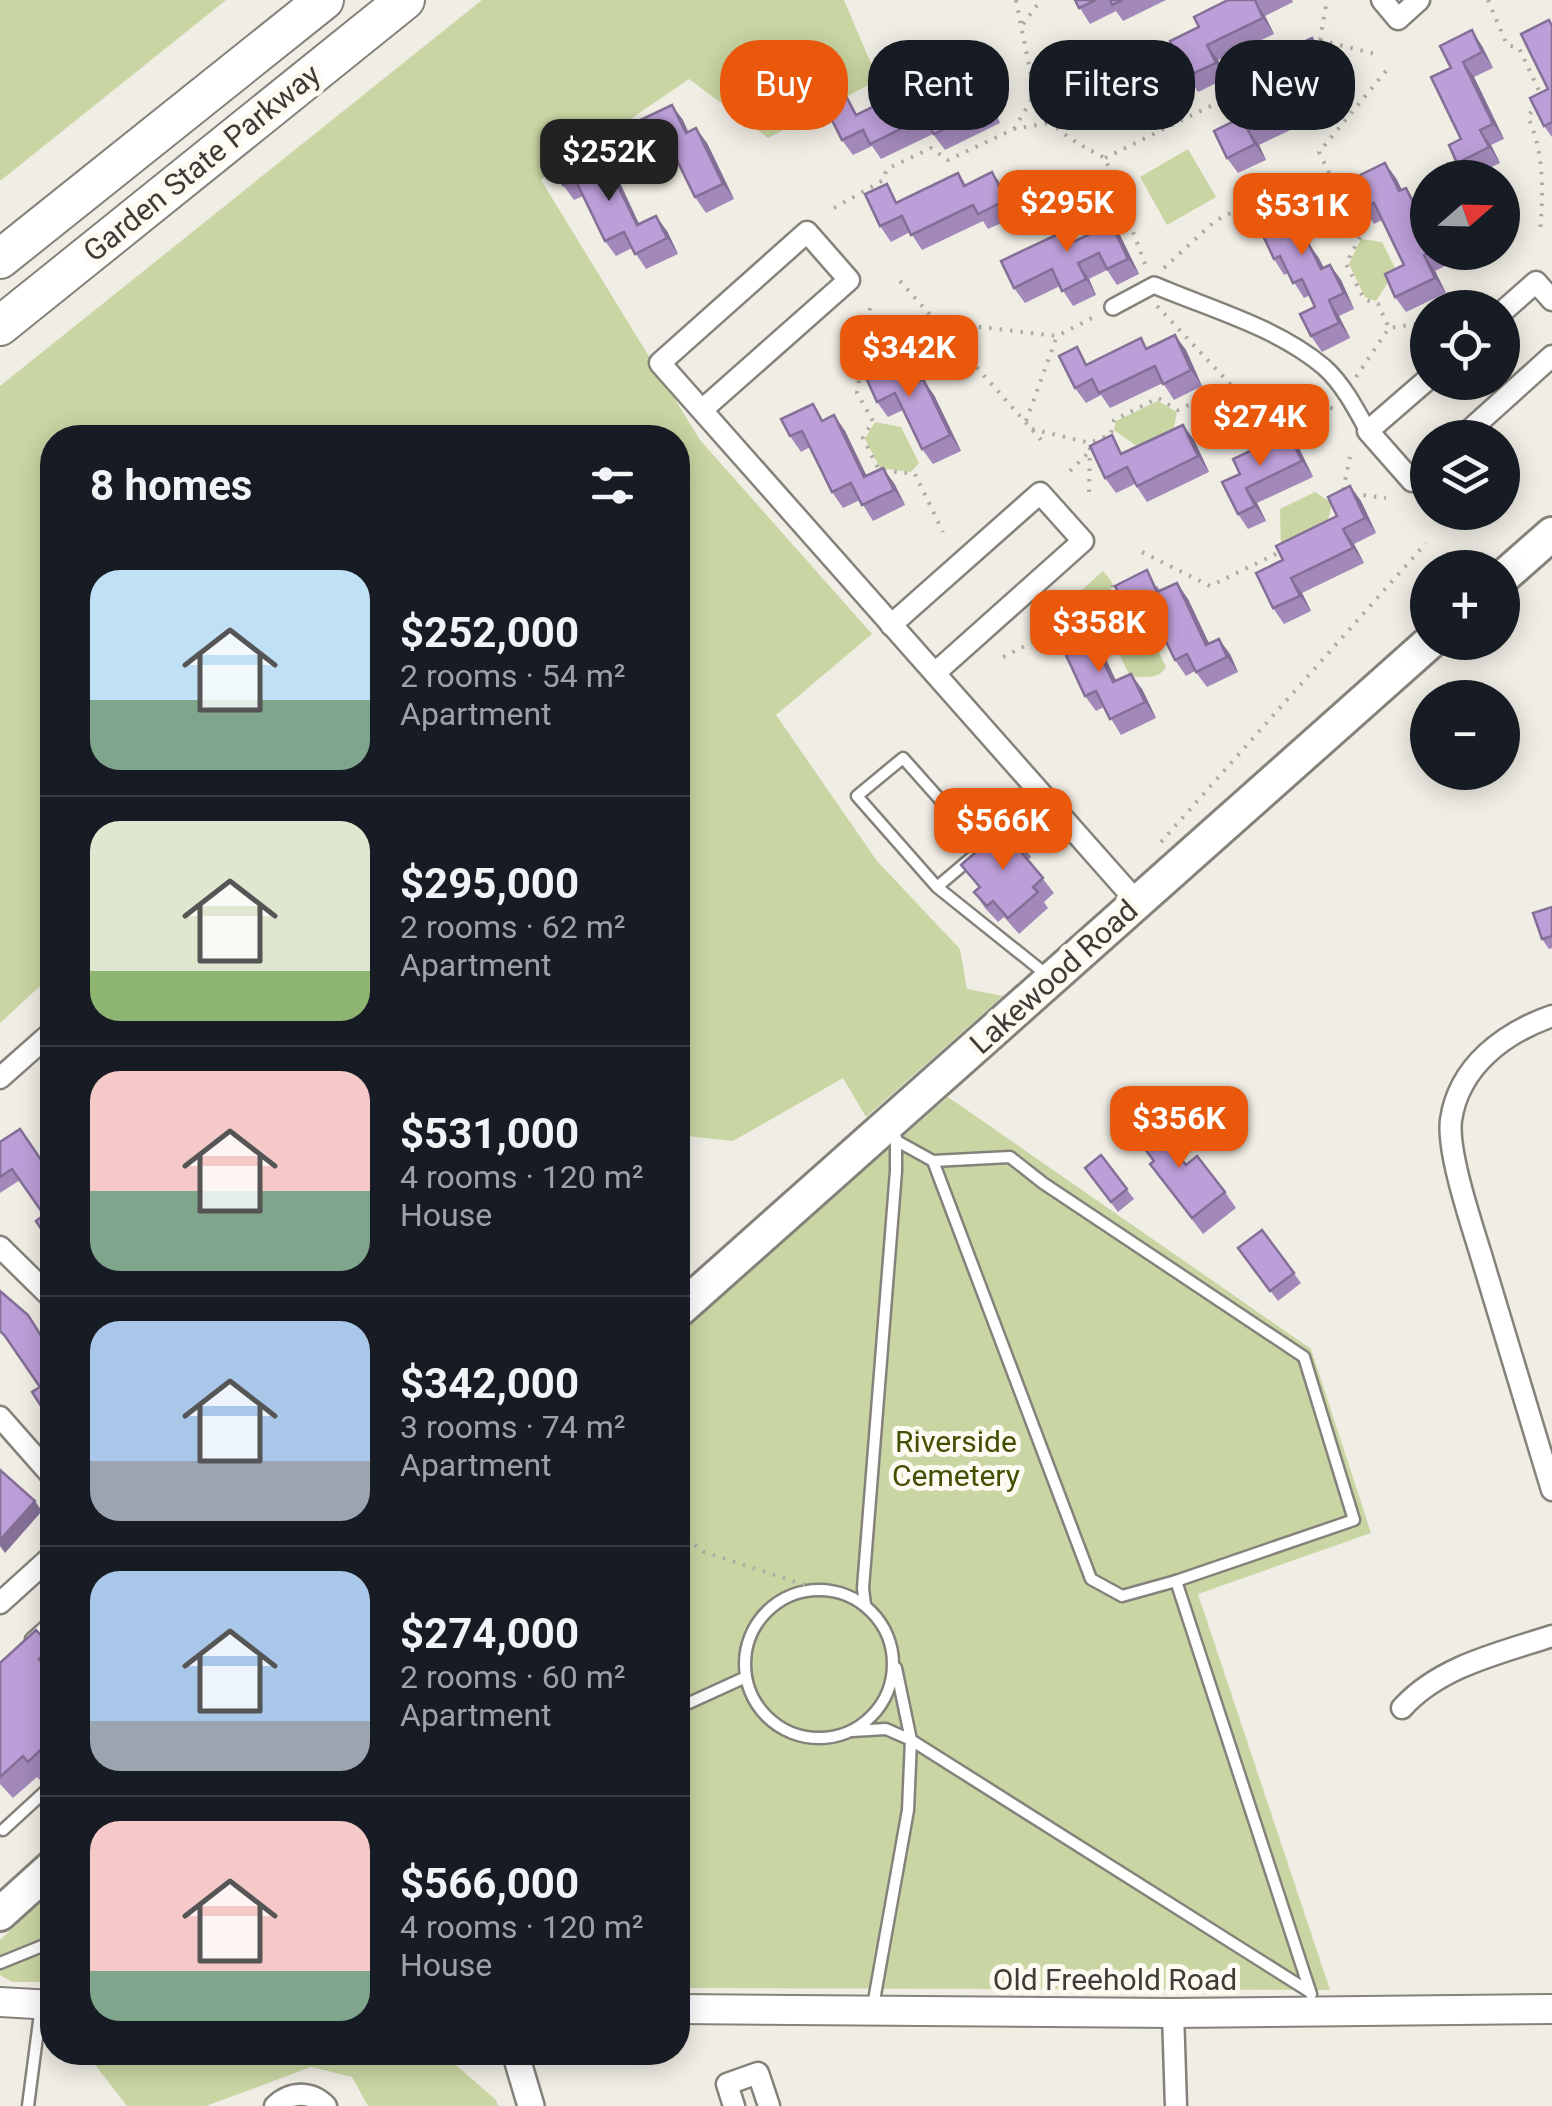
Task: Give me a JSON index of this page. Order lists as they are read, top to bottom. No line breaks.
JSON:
{"streets":{"highway":["Garden State Parkway"],"main road":["Lakewood Road","Old Freehold Road"]},"parks":["Riverside Cemetery"],"north":"right","page":{"chip":["Buy","Rent","Filters","New"],"price":["$252K","$295K","$531K","$342K","$274K","$358K","$566K","$356K"],"map_buttons":["+","−"],"heading":"8 homes","list":[{"name":"$252,000","note":"2 rooms · 54 m² · Apartment"},{"name":"$295,000","note":"2 rooms · 62 m² · Apartment"},{"name":"$531,000","note":"4 rooms · 120 m² · House"},{"name":"$342,000","note":"3 rooms · 74 m² · Apartment"},{"name":"$274,000","note":"2 rooms · 60 m² · Apartment"},{"name":"$566,000","note":"4 rooms · 120 m² · House"}]}}
